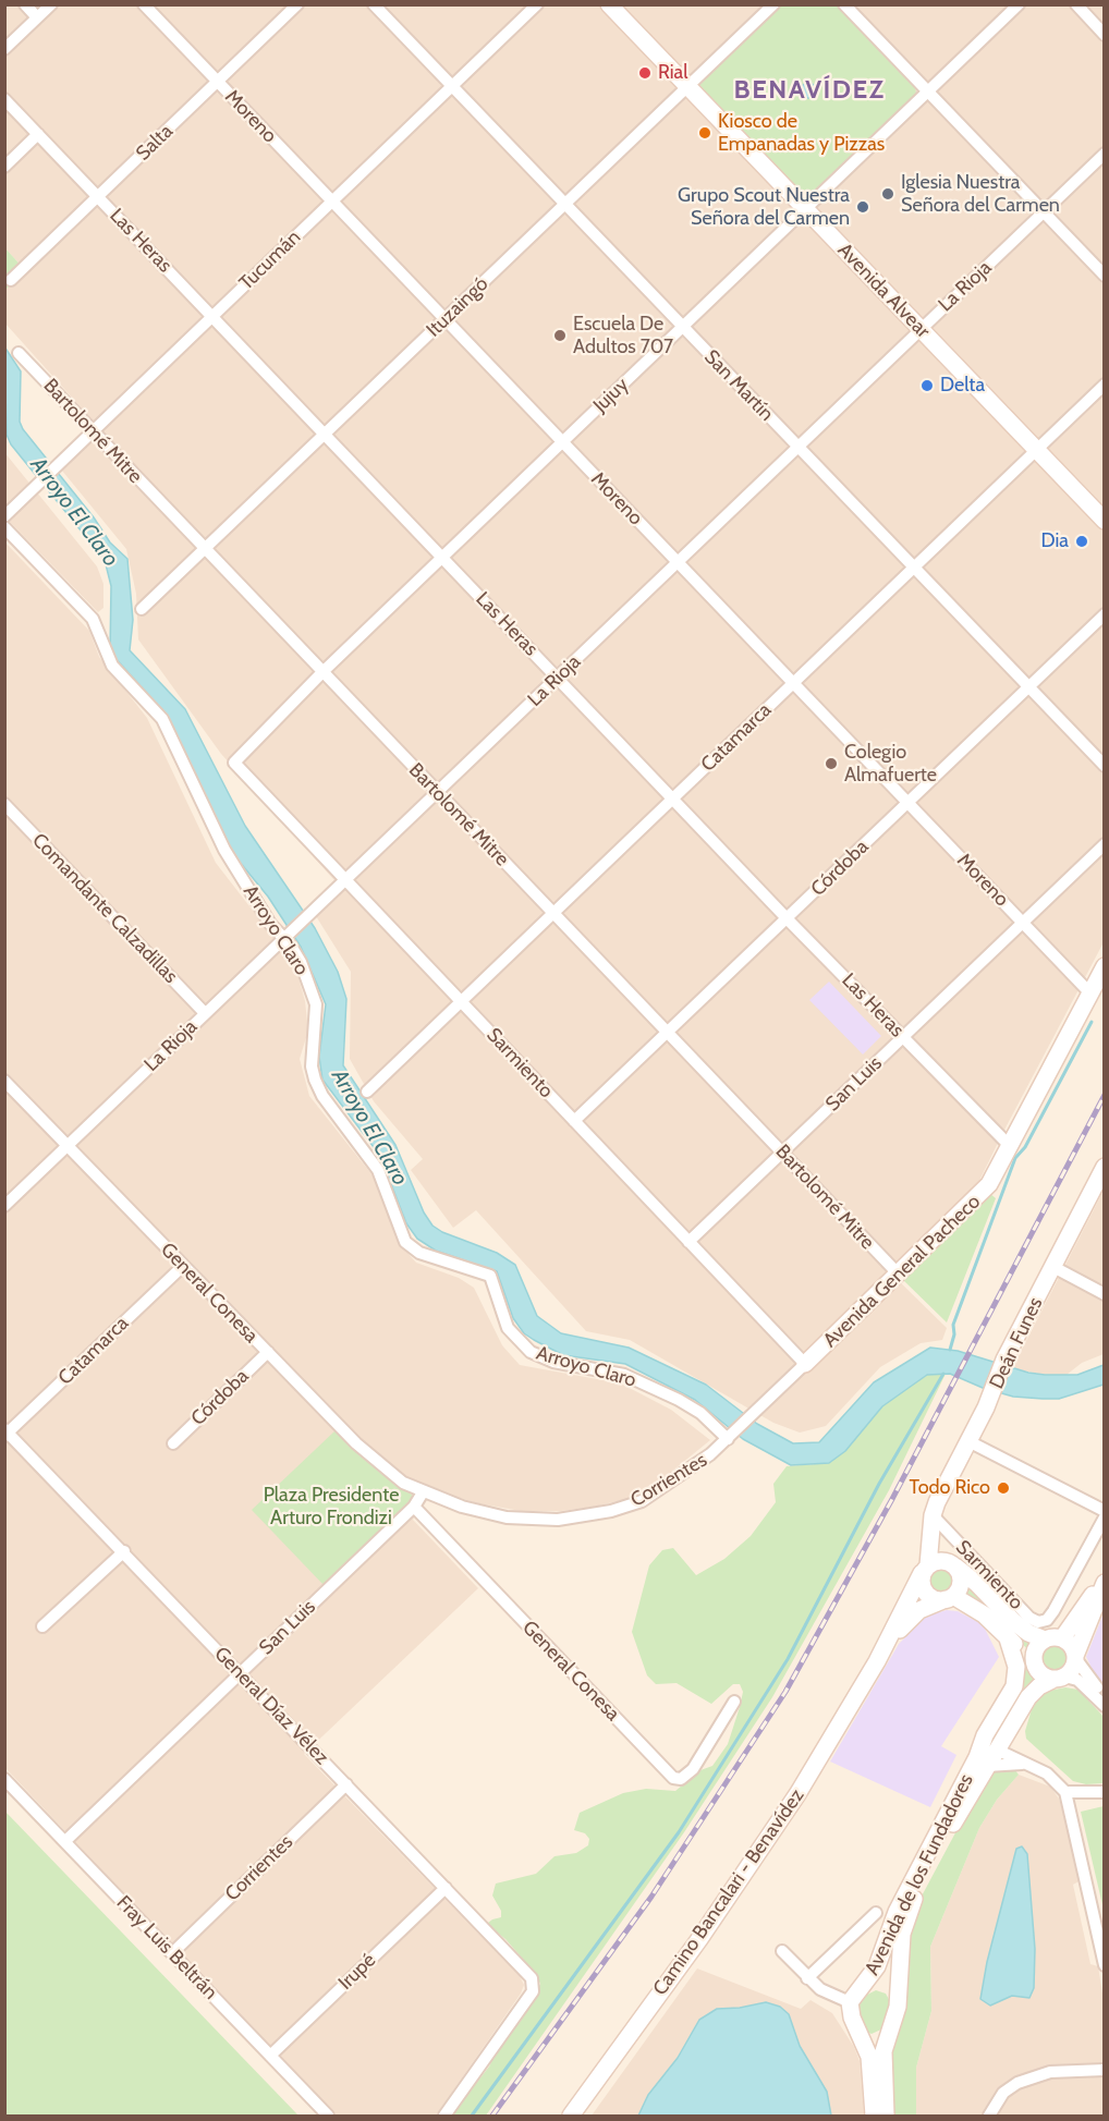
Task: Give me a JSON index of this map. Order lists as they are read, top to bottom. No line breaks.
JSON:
{"streets":{"street":["Moreno","Salta","Las Heras","Tucumán","La Rioja","Avenida Alvear","Ituzaingó","San Martín","Jujuy","Bartolomé Mitre","Catamarca","Córdoba","Comandante Calzadillas","Arroyo Claro","Sarmiento","San Luis","Avenida General Pacheco","General Conesa","Deán Funes","Corrientes","General Díaz Vélez","Avenida de los Fundadores","Camino Bancalari - Benavídez","Fray Luis Beltrán","Irupé"]},"crossings":[["Moreno","Salta"],["Moreno","Tucumán"],["Moreno","La Rioja"],["Moreno","Ituzaingó"],["Moreno","Jujuy"],["Moreno","Catamarca"],["Moreno","Córdoba"],["Moreno","San Luis"],["Moreno","Avenida General Pacheco"],["Salta","Las Heras"],["Las Heras","Tucumán"],["Las Heras","La Rioja"],["Las Heras","Ituzaingó"],["Las Heras","Jujuy"],["Las Heras","Catamarca"],["Las Heras","Córdoba"],["Las Heras","San Luis"],["Las Heras","Avenida General Pacheco"],["Tucumán","San Martín"],["Tucumán","Bartolomé Mitre"],["La Rioja","Avenida Alvear"],["La Rioja","San Martín"],["La Rioja","Bartolomé Mitre"],["La Rioja","Comandante Calzadillas"],["La Rioja","Arroyo Claro"],["La Rioja","Sarmiento"],["La Rioja","General Conesa"],["Avenida Alvear","Ituzaingó"],["Avenida Alvear","Jujuy"],["Avenida Alvear","Catamarca"],["Ituzaingó","San Martín"],["Ituzaingó","Bartolomé Mitre"],["San Martín","Jujuy"],["San Martín","Catamarca"],["San Martín","Córdoba"],["Jujuy","Bartolomé Mitre"],["Jujuy","Sarmiento"],["Bartolomé Mitre","Catamarca"],["Bartolomé Mitre","Córdoba"],["Bartolomé Mitre","San Luis"],["Bartolomé Mitre","Avenida General Pacheco"],["Catamarca","Sarmiento"],["Catamarca","General Conesa"],["Catamarca","General Díaz Vélez"],["Córdoba","Sarmiento"],["Córdoba","General Conesa"],["Arroyo Claro","Corrientes"],["Sarmiento","San Luis"],["Sarmiento","Avenida General Pacheco"],["Sarmiento","Deán Funes"],["Sarmiento","Corrientes"],["San Luis","General Conesa"],["San Luis","Corrientes"],["San Luis","General Díaz Vélez"],["San Luis","Fray Luis Beltrán"],["Avenida General Pacheco","Corrientes"],["General Conesa","Corrientes"],["Deán Funes","Camino Bancalari - Benavídez"],["Corrientes","General Díaz Vélez"],["Corrientes","Fray Luis Beltrán"],["General Díaz Vélez","Irupé"],["Fray Luis Beltrán","Irupé"]],"districts":["BENAVÍDEZ"],"water":["Arroyo El Claro"],"parks":["Plaza Presidente Arturo Frondizi"],"places":["Rial","Kiosco de Empanadas y Pizzas","Iglesia Nuestra Señora del Carmen","Grupo Scout Nuestra Señora del Carmen","Escuela De Adultos 707","Delta","Dia","Colegio Almafuerte","Todo Rico"]}
